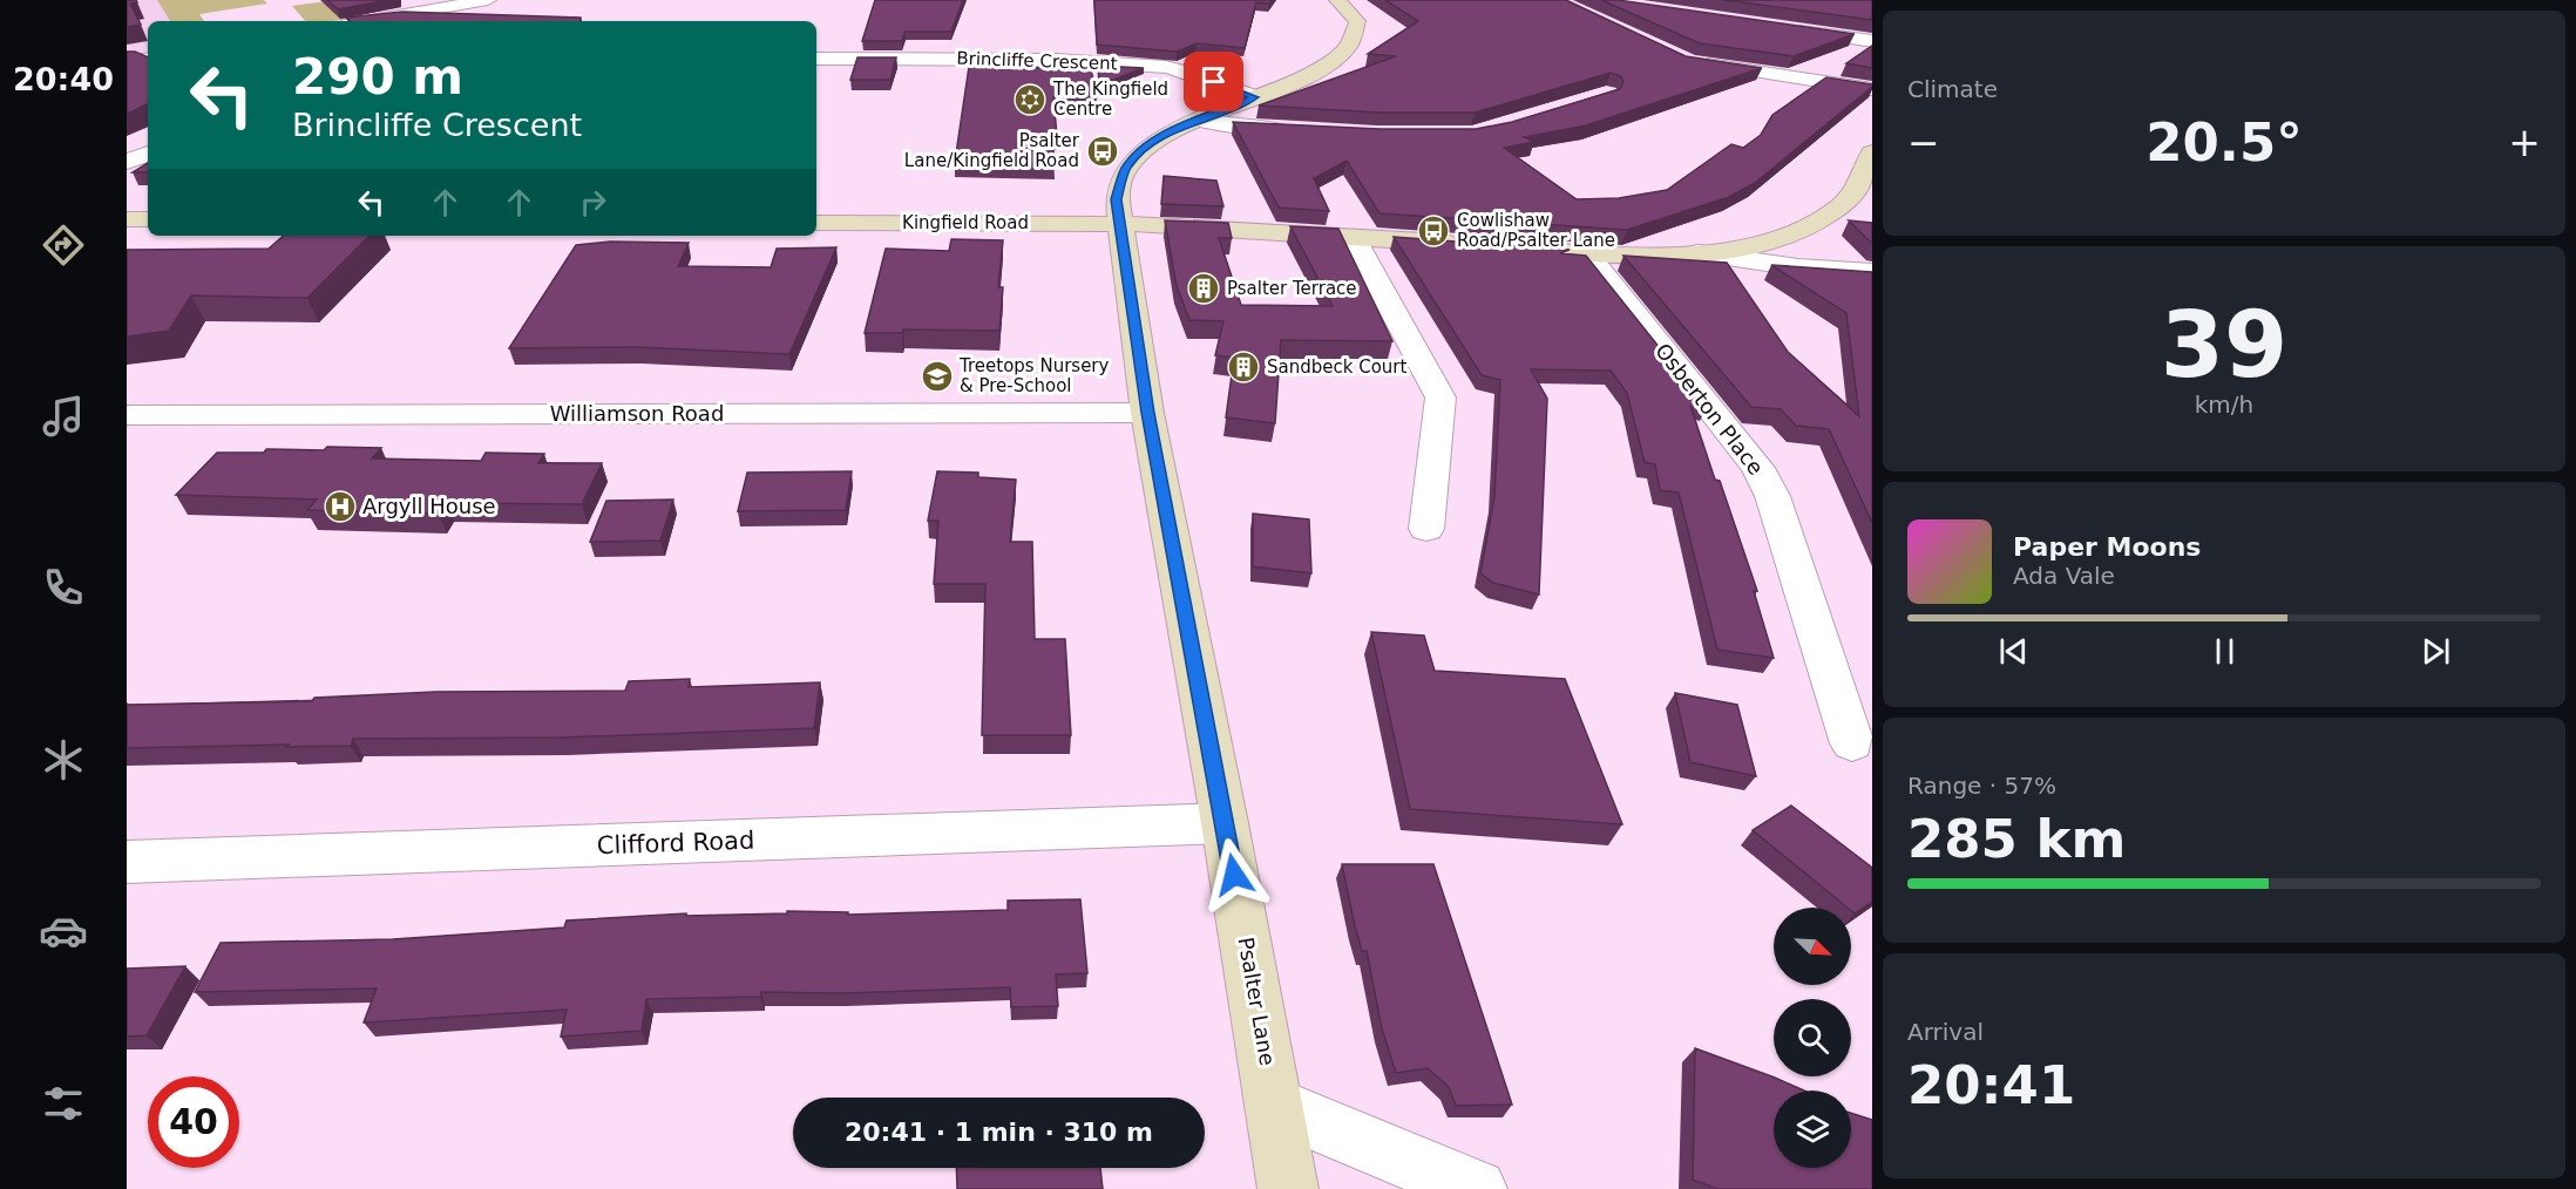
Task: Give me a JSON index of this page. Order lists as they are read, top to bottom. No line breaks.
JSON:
{"streets":{"street":["Brincliffe Crescent","Kingfield Road","Osberton Place","Williamson Road","Clifford Road","Psalter Lane"]},"crossings":[["Brincliffe Crescent","Psalter Lane"],["Kingfield Road","Psalter Lane"],["Williamson Road","Psalter Lane"],["Clifford Road","Psalter Lane"]],"places":{"synagogue":["The Kingfield Centre"],"bus stop":["Psalter Lane/Kingfield Road","Cowlishaw Road/Psalter Lane"],"building":["Psalter Terrace","Sandbeck Court"],"school or university":["Treetops Nursery & Pre-School"],"hospital":["Argyll House"]},"north":"bottom right","page":{"tabs":"20:40","tile":["Climate",["39","km/h"],["Range · 57%","285 km"],["Arrival","20:41"]],"turn":["290 m","Brincliffe Crescent"],"heat":["−","20.5°","+"],"song":["Paper Moons","Ada Vale"],"limit":"40","trip":"20:41 · 1 min · 310 m"}}
